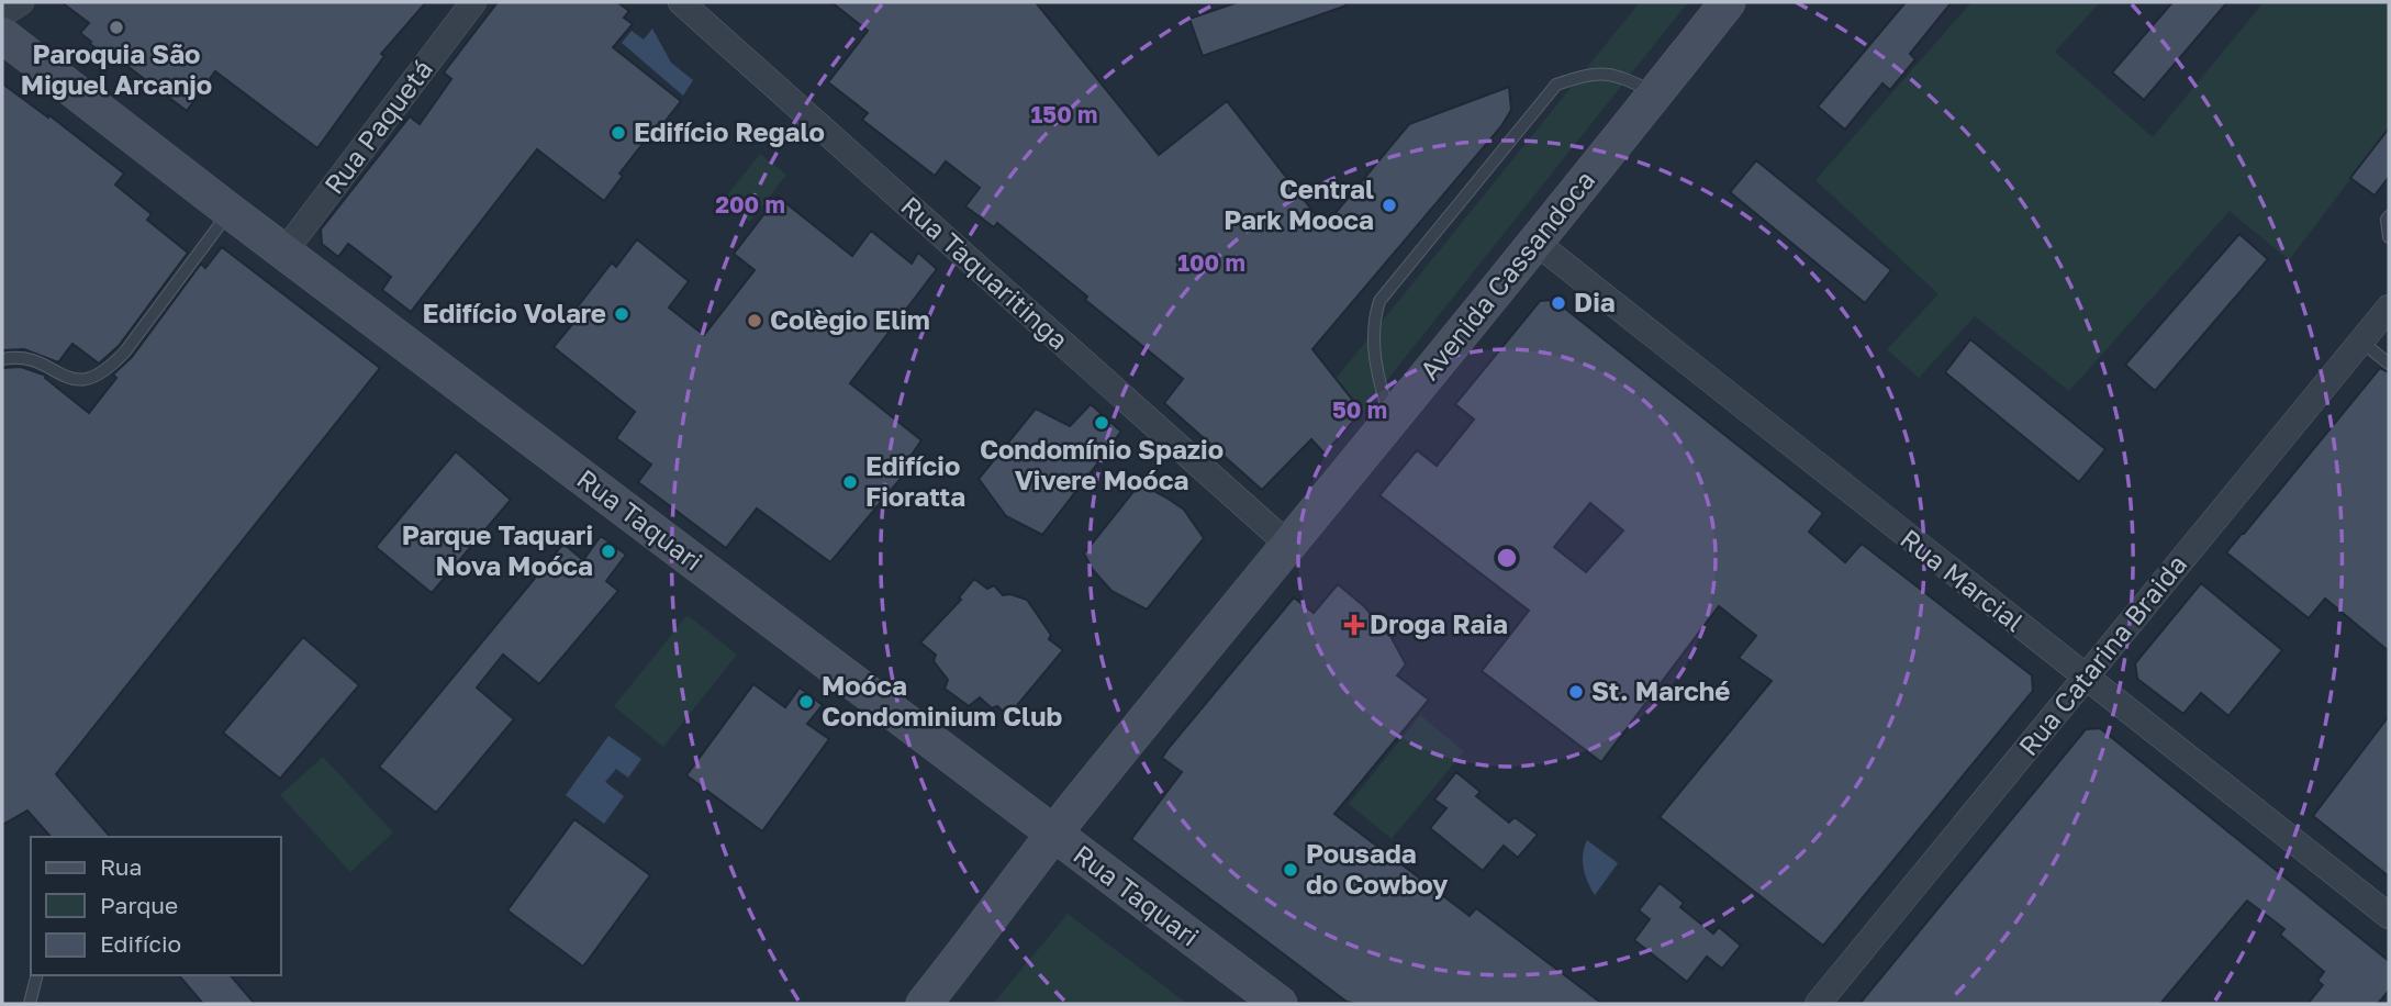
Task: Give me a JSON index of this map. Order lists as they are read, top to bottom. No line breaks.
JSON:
{"streets":{"main road":["Avenida Cassandoca","Rua Taquari"],"street":["Rua Paquetá","Rua Taquaritinga","Rua Marcial","Rua Catarina Braida"]},"crossings":[["Rua Paquetá","Rua Taquari"],["Rua Taquaritinga","Avenida Cassandoca"],["Avenida Cassandoca","Rua Taquari"],["Avenida Cassandoca","Rua Marcial"],["Rua Marcial","Rua Catarina Braida"]],"places":{"other":["Paroquia São Miguel Arcanjo","Edifício Regalo","Central Park Mooca","Dia","Edifício Volare","Colègio Elim","Condomínio Spazio Vivere Moóca","Edifício Fioratta","Parque Taquari Nova Moóca","St. Marché","Moóca Condominium Club","Pousada do Cowboy"],"health":["Droga Raia"]},"legend":["Rua","Parque","Edifício"],"rings":["150 m","200 m","100 m","50 m"]}
